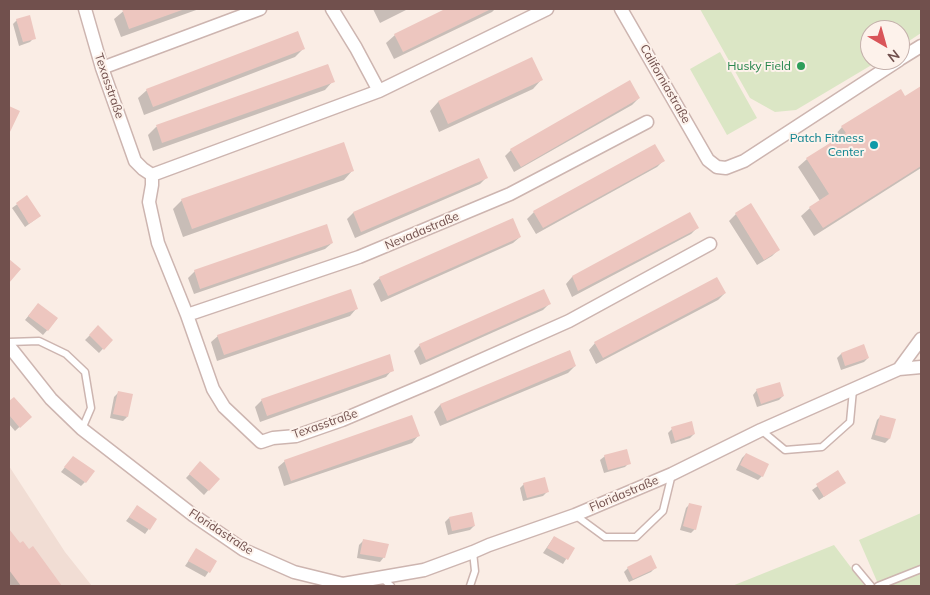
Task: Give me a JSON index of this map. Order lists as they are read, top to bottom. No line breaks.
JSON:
{"streets":{"street":["Californiastraße","Texasstraße","Nevadastraße","Floridastraße"]},"crossings":[["Texasstraße","Nevadastraße"]],"places":["Husky Field","Patch Fitness Center"],"north":"bottom right"}
